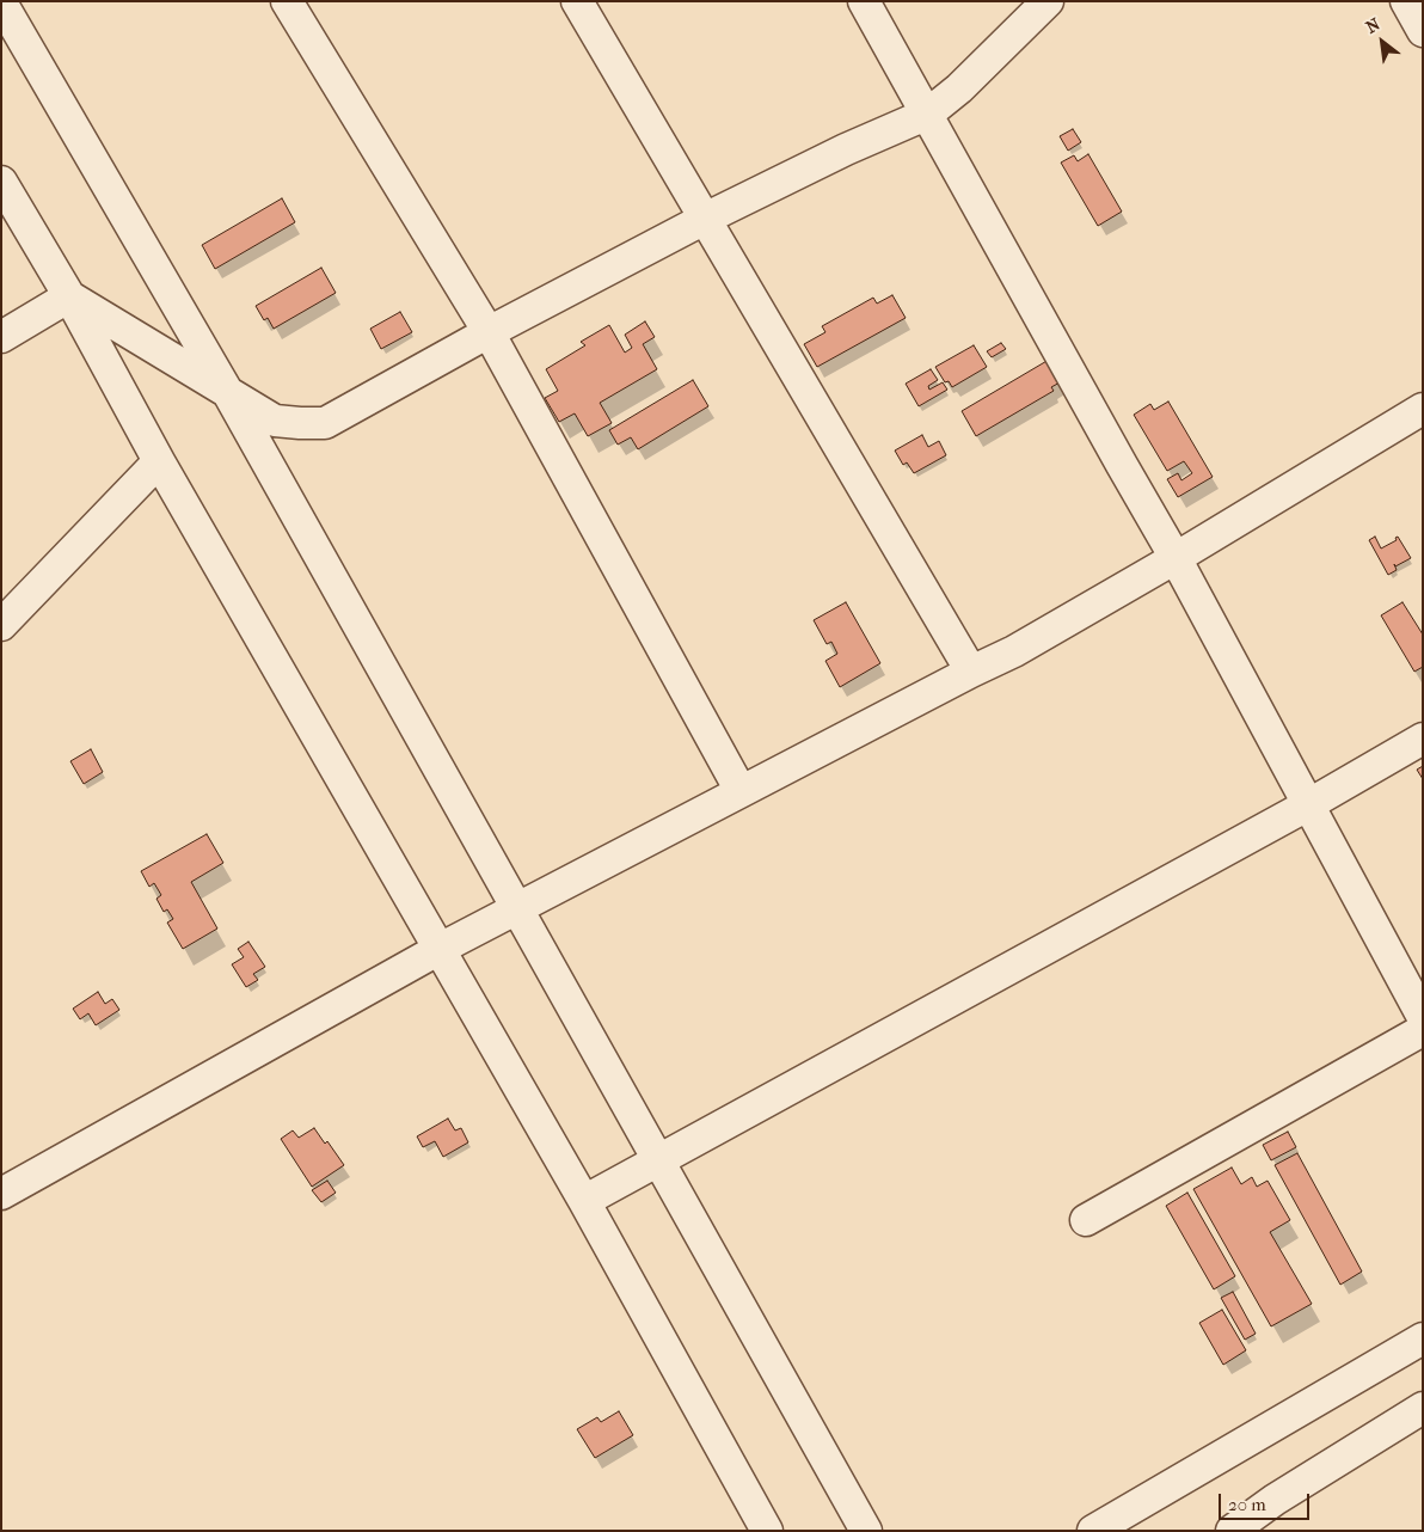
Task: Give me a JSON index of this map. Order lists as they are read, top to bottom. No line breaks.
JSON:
{"scale_bar":"20 m","north":"top left"}
